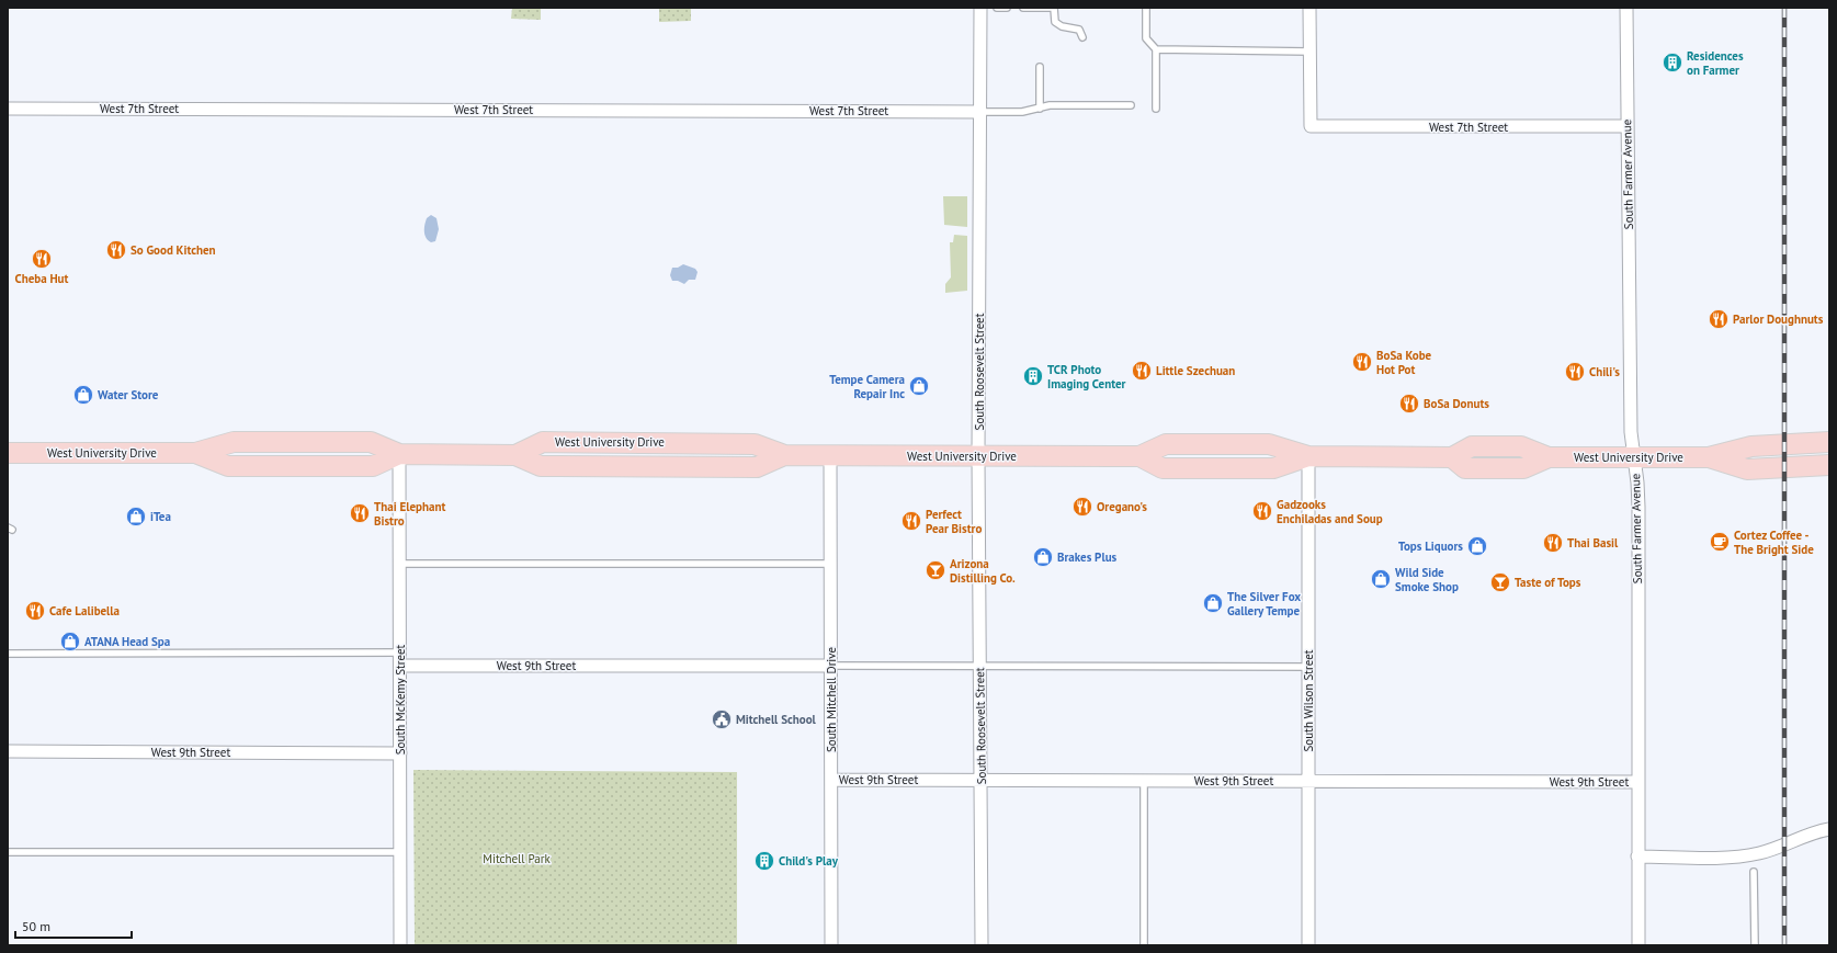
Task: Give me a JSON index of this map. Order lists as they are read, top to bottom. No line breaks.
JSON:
{"streets":{"main road":["West University Drive"],"street":["West 7th Street","South Farmer Avenue","South Roosevelt Street","West 9th Street","South McKemy Street","South Mitchell Drive","South Wilson Street"]},"crossings":[["West 7th Street","South Farmer Avenue"],["West 7th Street","South Roosevelt Street"],["South Farmer Avenue","West University Drive"],["South Farmer Avenue","West 9th Street"],["South Roosevelt Street","West University Drive"],["South Roosevelt Street","West 9th Street"],["West University Drive","South McKemy Street"],["West University Drive","South Mitchell Drive"],["West University Drive","South Wilson Street"],["West 9th Street","South McKemy Street"],["West 9th Street","South Mitchell Drive"],["West 9th Street","South Wilson Street"]],"parks":["Mitchell Park"],"places":{"building":["Residences on Farmer","TCR Photo Imaging Center","Child's Play"],"restaurant":["So Good Kitchen","Cheba Hut","Parlor Doughnuts","BoSa Kobe Hot Pot","Little Szechuan","Chili's","BoSa Donuts","Oregano's","Gadzooks Enchiladas and Soup","Thai Elephant Bistro","Perfect Pear Bistro","Thai Basil","Cafe Lalibella"],"shop":["Tempe Camera Repair Inc","Water Store","iTea","Tops Liquors","Brakes Plus","Wild Side Smoke Shop","The Silver Fox Gallery Tempe","ATANA Head Spa"],"cafe":["Cortez Coffee - The Bright Side"],"bar":["Arizona Distilling Co.","Taste of Tops"],"public building":["Mitchell School"]},"scale_bar":"50 m"}
